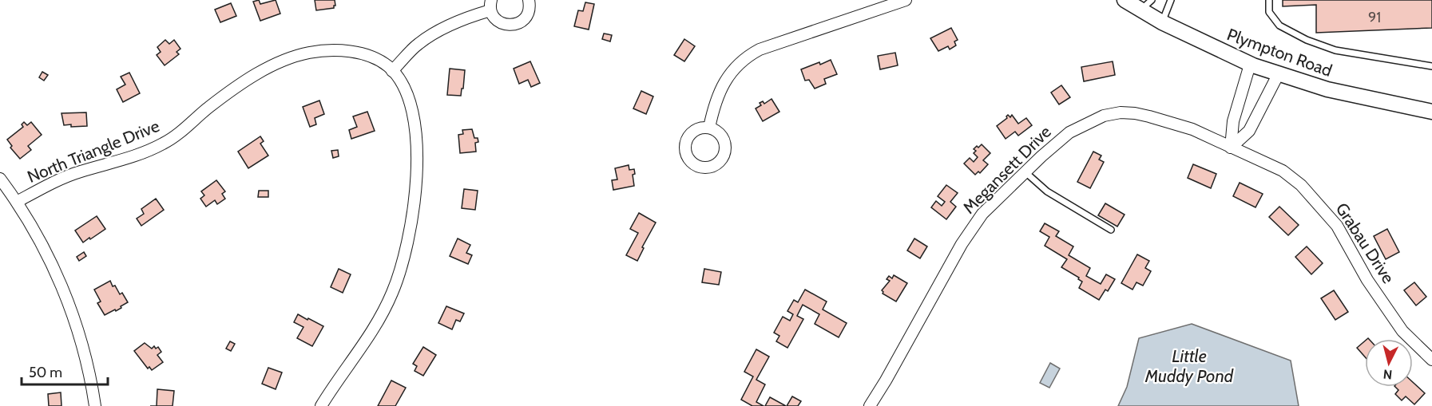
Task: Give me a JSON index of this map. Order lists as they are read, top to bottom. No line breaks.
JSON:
{"streets":{"main road":["Plympton Road"],"street":["North Triangle Drive","Megansett Drive","Grabau Drive"]},"crossings":[["Megansett Drive","Grabau Drive"]],"water":["Little Muddy Pond"],"house_numbers":["91"],"scale_bar":"50 m","north":"bottom"}
